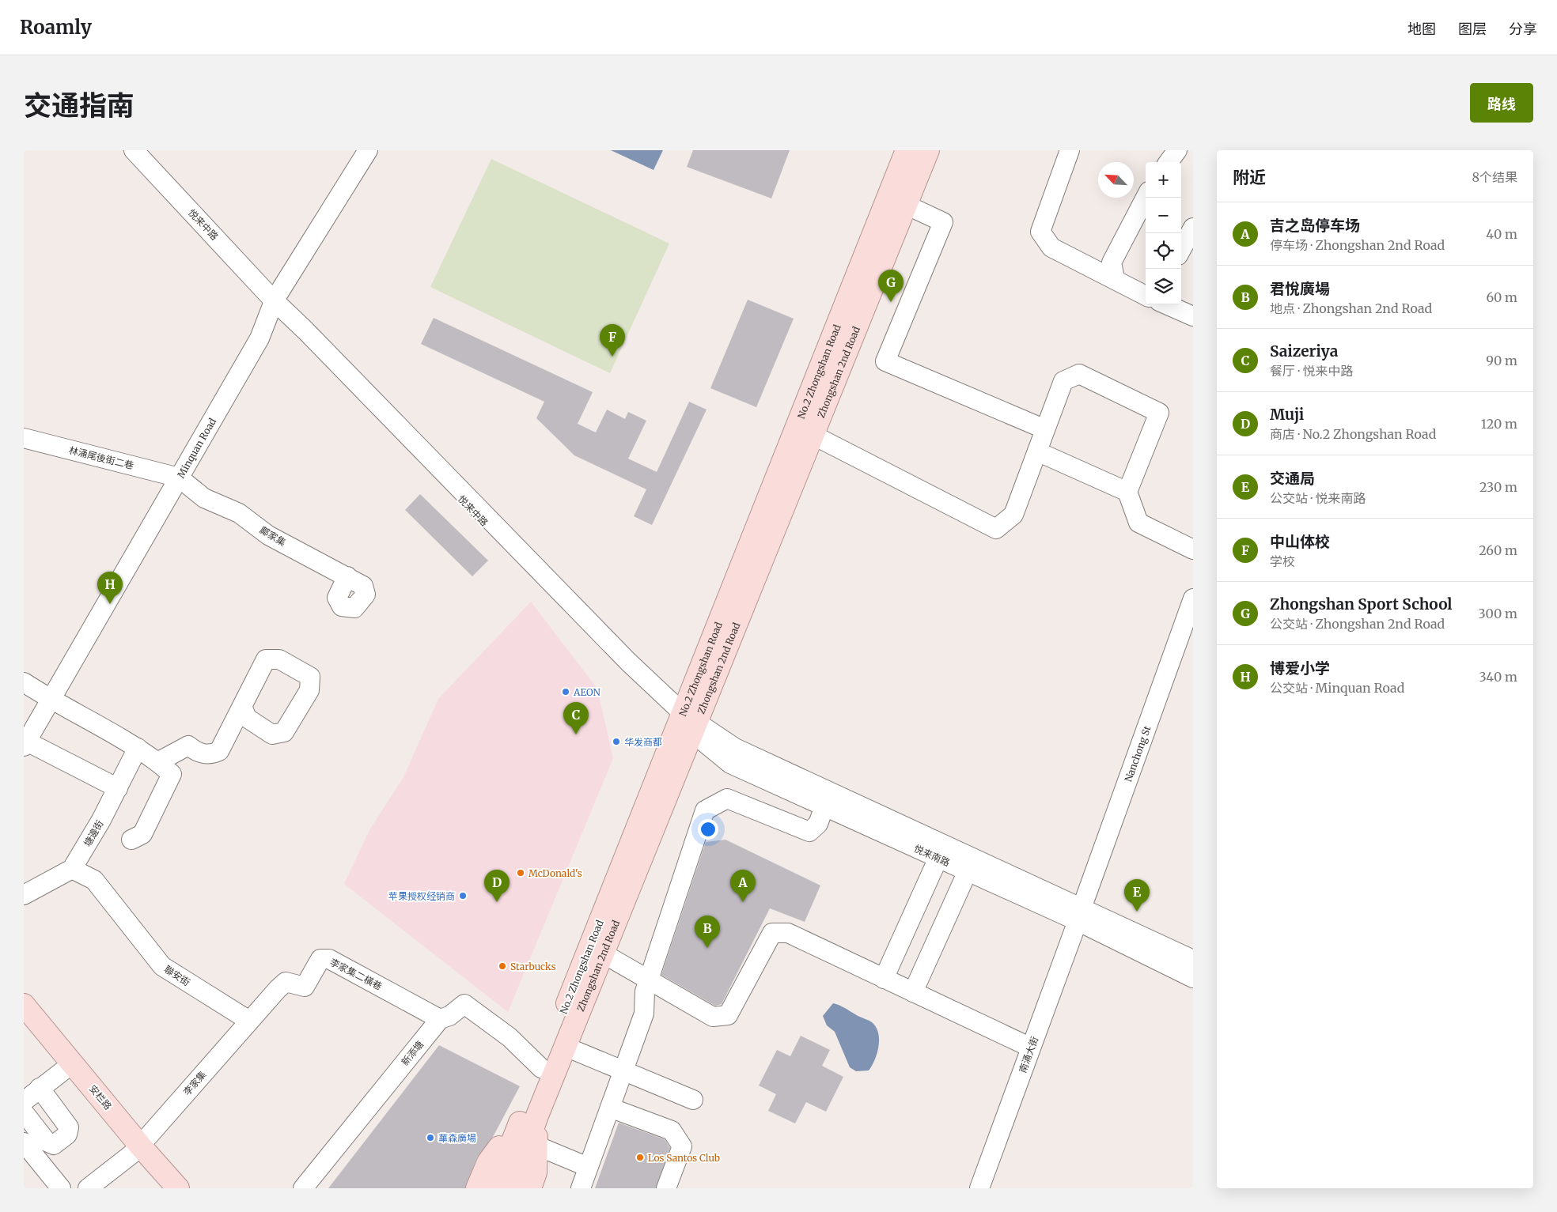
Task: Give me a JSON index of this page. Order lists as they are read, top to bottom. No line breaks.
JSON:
{"streets":{"main road":["No.2 Zhongshan Road","Zhongshan 2nd Road","安栏路"],"street":["悦来中路","Minquan Road","林涌尾後街二巷","鄺家集","Nanchong St","塘邊街","悦来南路","李家集二橫巷","聯安街","新添塘","南涌大街","李家集"]},"crossings":[["悦来中路","No.2 Zhongshan Road"],["悦来中路","Zhongshan 2nd Road"],["悦来中路","Minquan Road"],["悦来中路","悦来南路"],["No.2 Zhongshan Road","Zhongshan 2nd Road"],["No.2 Zhongshan Road","悦来南路"],["No.2 Zhongshan Road","新添塘"],["Zhongshan 2nd Road","悦来南路"],["Minquan Road","林涌尾後街二巷"],["Minquan Road","鄺家集"],["林涌尾後街二巷","鄺家集"],["Nanchong St","悦来南路"],["Nanchong St","南涌大街"],["塘邊街","聯安街"],["悦来南路","南涌大街"],["李家集二橫巷","聯安街"],["李家集二橫巷","新添塘"],["李家集二橫巷","李家集"],["聯安街","李家集"],["李家集","安栏路"]],"places":["AEON","华发商都","McDonald's","苹果授权经销商","Starbucks","華森廣場","Los Santos Club"],"north":"top left","page":{"header":"Roamly","nav":["地图","图层","分享"],"title":"交通指南","buttons":"路线","heading":["附近","8个结果"],"map_buttons":["+","−"],"list":[{"mark":"A","name":"吉之岛停车场","note":"停车场 · Zhongshan 2nd Road","value":"40 m"},{"mark":"B","name":"君悅廣場","note":"地点 · Zhongshan 2nd Road","value":"60 m"},{"mark":"C","name":"Saizeriya","note":"餐厅 · 悦来中路","value":"90 m"},{"mark":"D","name":"Muji","note":"商店 · No.2 Zhongshan Road","value":"120 m"},{"mark":"E","name":"交通局","note":"公交站 · 悦来南路","value":"230 m"},{"mark":"F","name":"中山体校","note":"学校","value":"260 m"},{"mark":"G","name":"Zhongshan Sport School","note":"公交站 · Zhongshan 2nd Road","value":"300 m"},{"mark":"H","name":"博爱小学","note":"公交站 · Minquan Road","value":"340 m"}],"pins":["G","F","H","C","A","D","E","B"]}}
